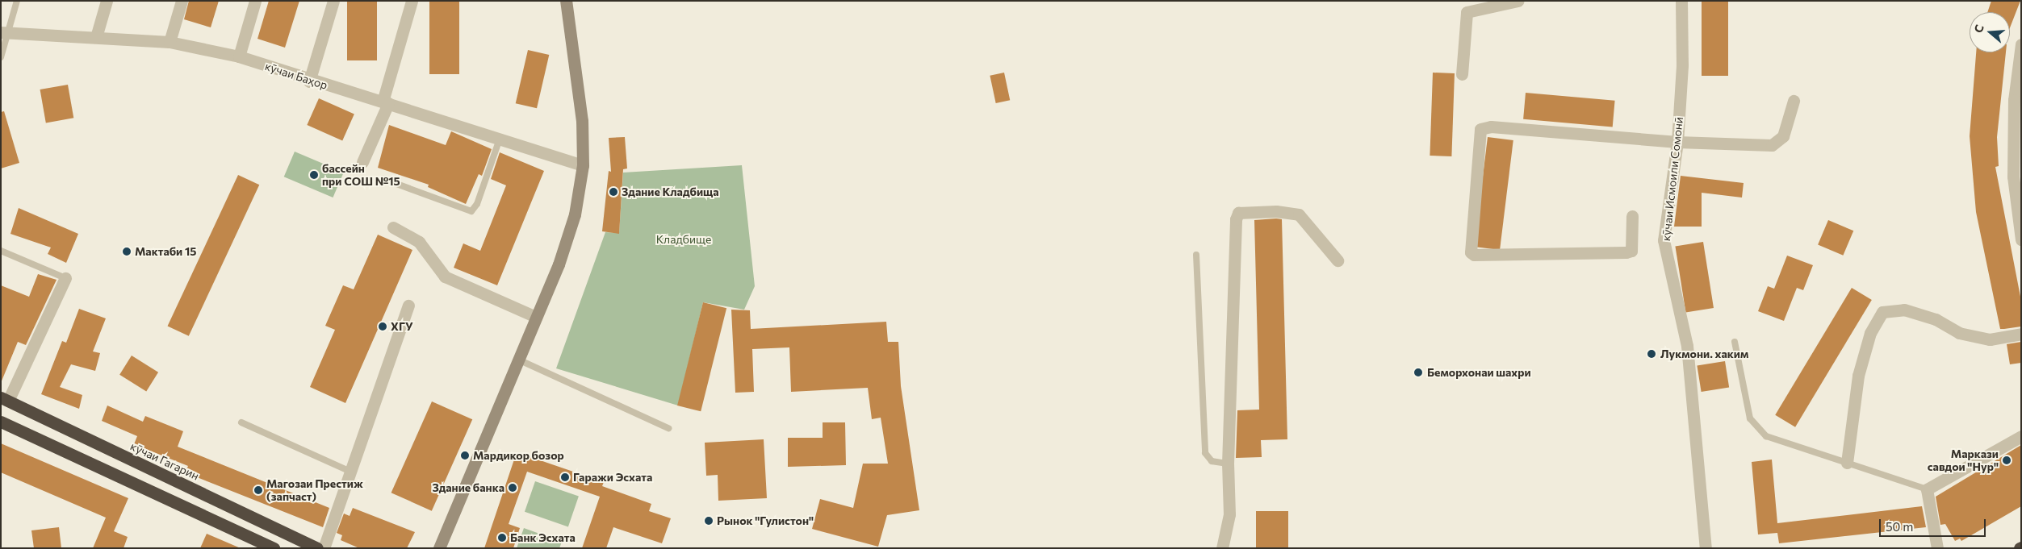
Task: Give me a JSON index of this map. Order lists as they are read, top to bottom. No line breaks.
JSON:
{"streets":{"highway":["кӯчаи Гагарин"],"street":["кӯчаи Баҳор","кӯчаи Исмоили Сомонӣ"]},"parks":["Кладбище"],"places":["бассейн при СОШ №15","Здание Кладбища","Мактаби 15","ХГУ","Лукмони. хаким","Беморхонаи шахри","Мардикор бозор","Маркази савдои \"Нур\"","Гаражи Эсхата","Здание банка","Магозаи Престиж (запчаст)","Рынок \"Гулистон\"","Банк Эсхата"],"scale_bar":"50 m","north":"left"}
